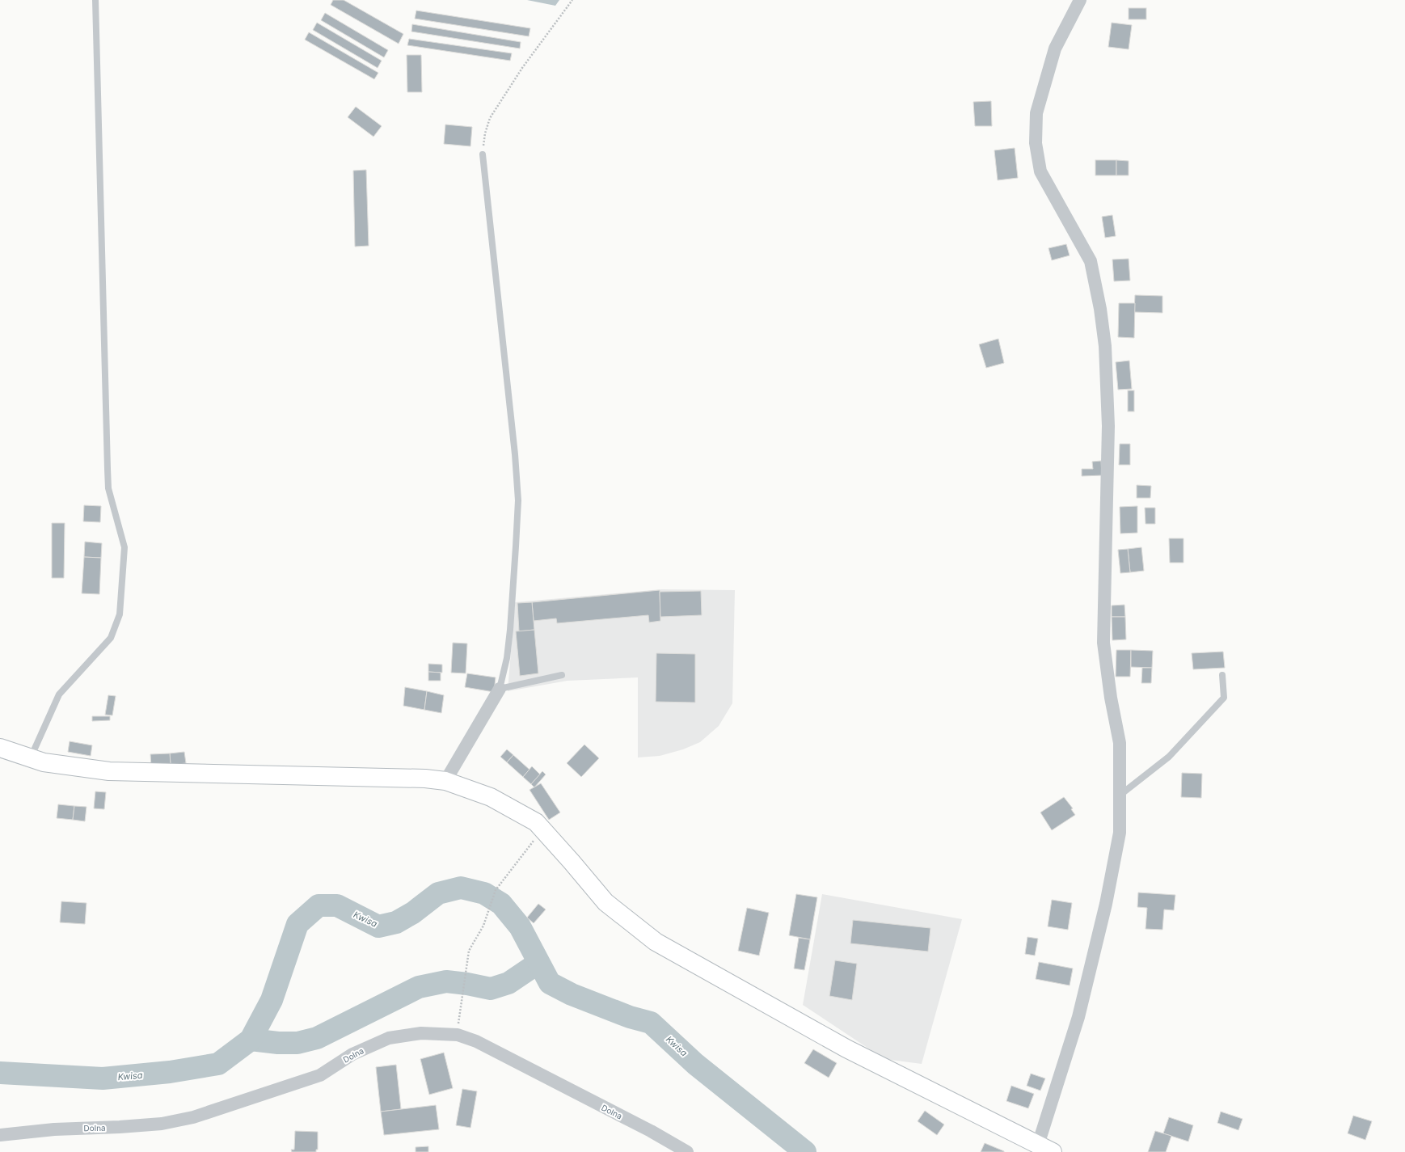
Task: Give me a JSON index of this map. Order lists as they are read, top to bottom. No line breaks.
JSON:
{"streets":{"street":["Dolna"]},"water":["Kwisa"]}
